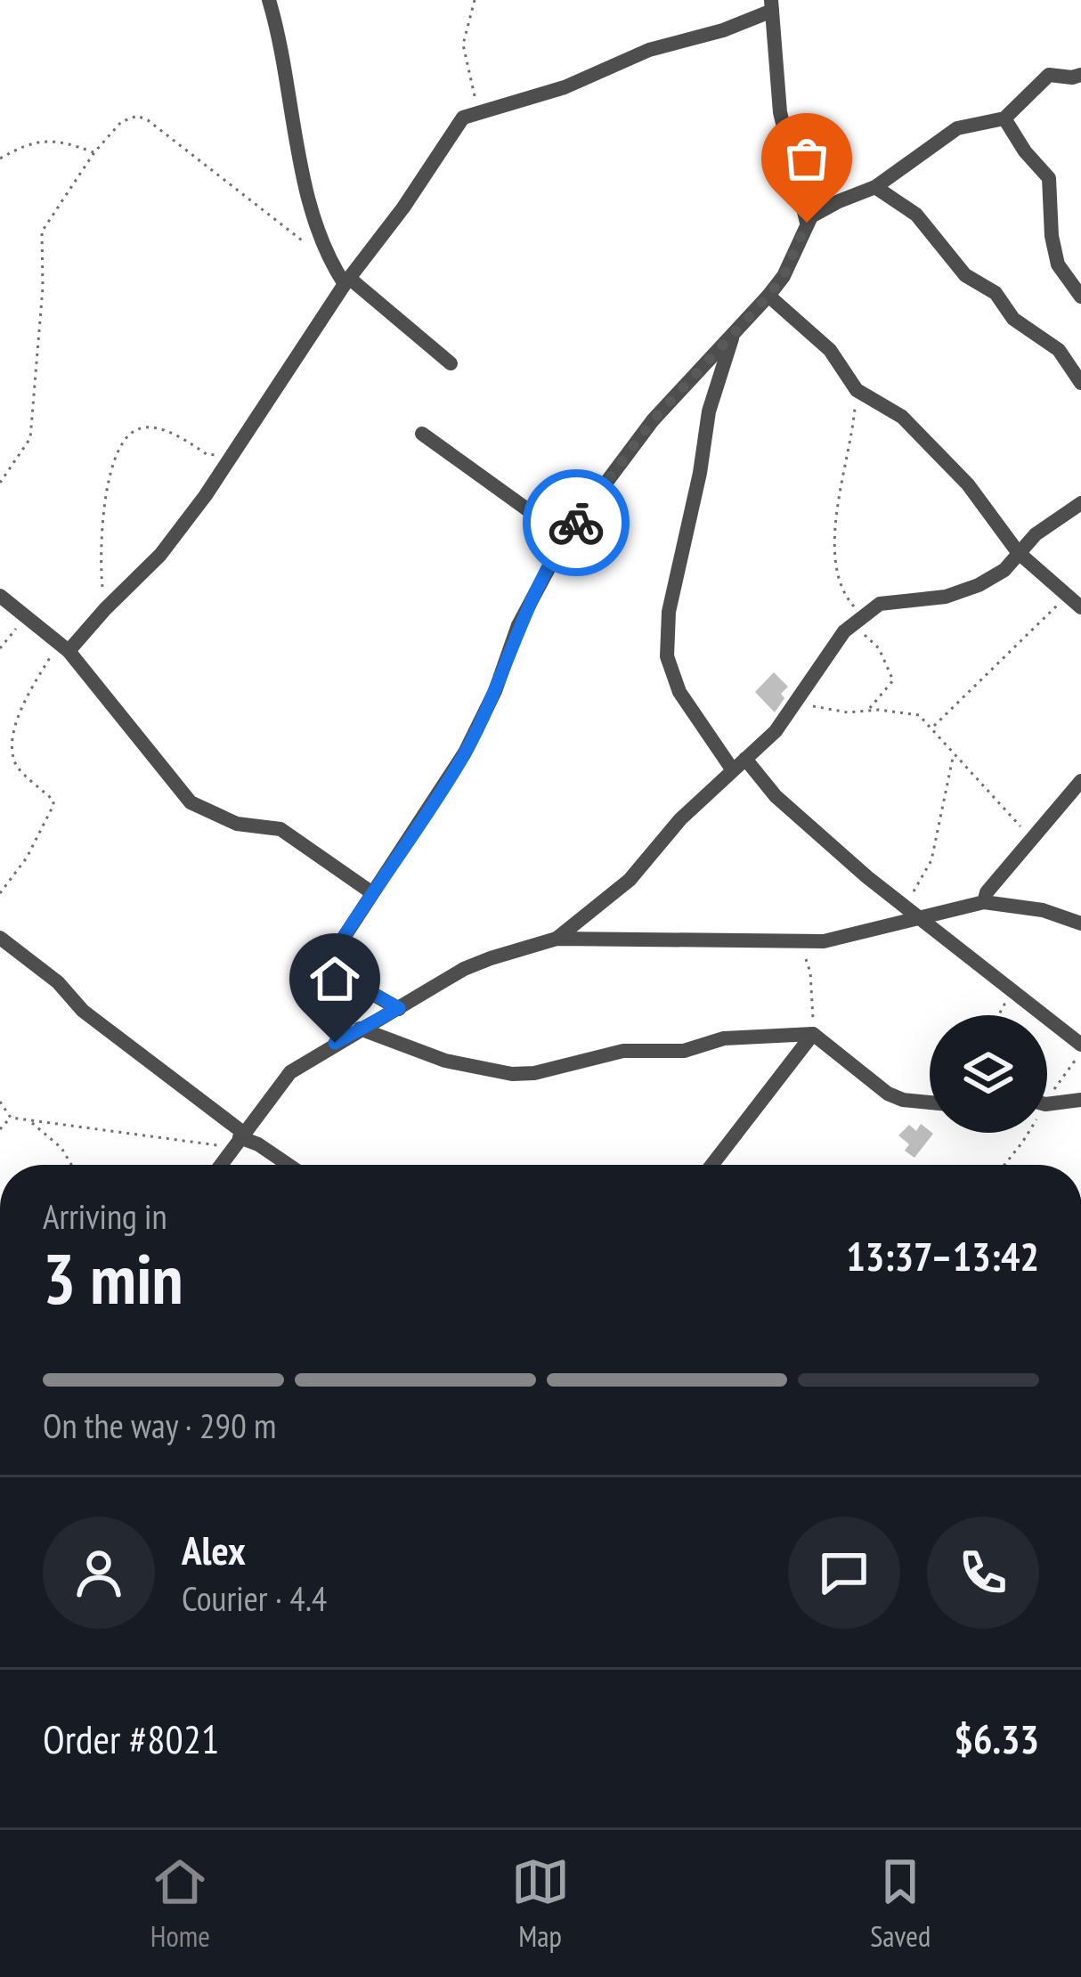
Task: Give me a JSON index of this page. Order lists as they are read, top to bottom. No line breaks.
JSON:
{"page":{"heading":["3 min","Arriving in","13:37–13:42"],"panel":["Alex","Courier · 4.4","Order #8021","$6.33"],"bar":"On the way · 290 m","tabs":["Home","Map","Saved"]}}
